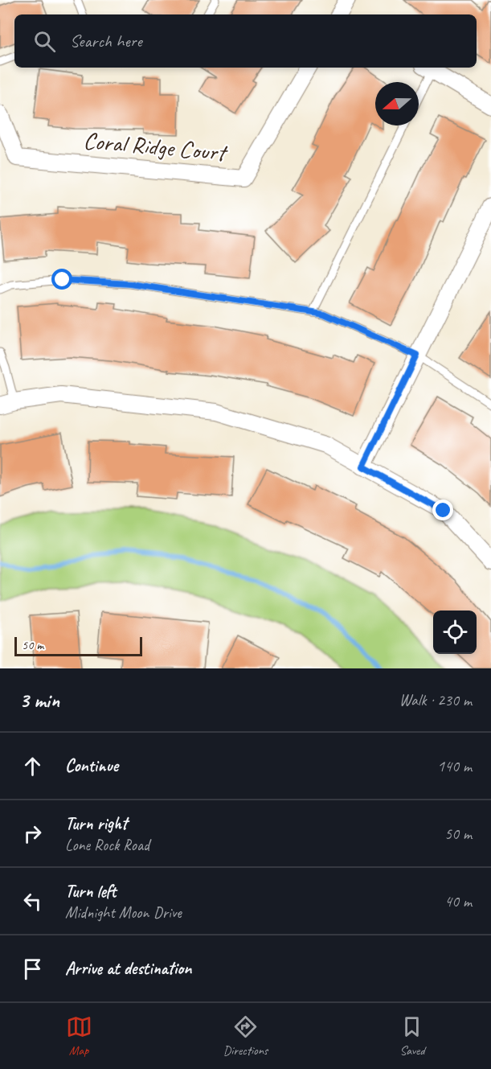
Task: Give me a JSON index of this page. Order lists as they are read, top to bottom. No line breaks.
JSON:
{"streets":{"street":["Coral Ridge Court"]},"scale_bar":"50 m","north":"left","page":{"search":"Search here","scale":"50 m","heading":["3 min","Walk · 230 m"],"list":[["Continue","140 m"],["Turn right","Lone Rock Road","50 m"],["Turn left","Midnight Moon Drive","40 m"],"Arrive at destination"],"nav":["Map","Directions","Saved"]}}
